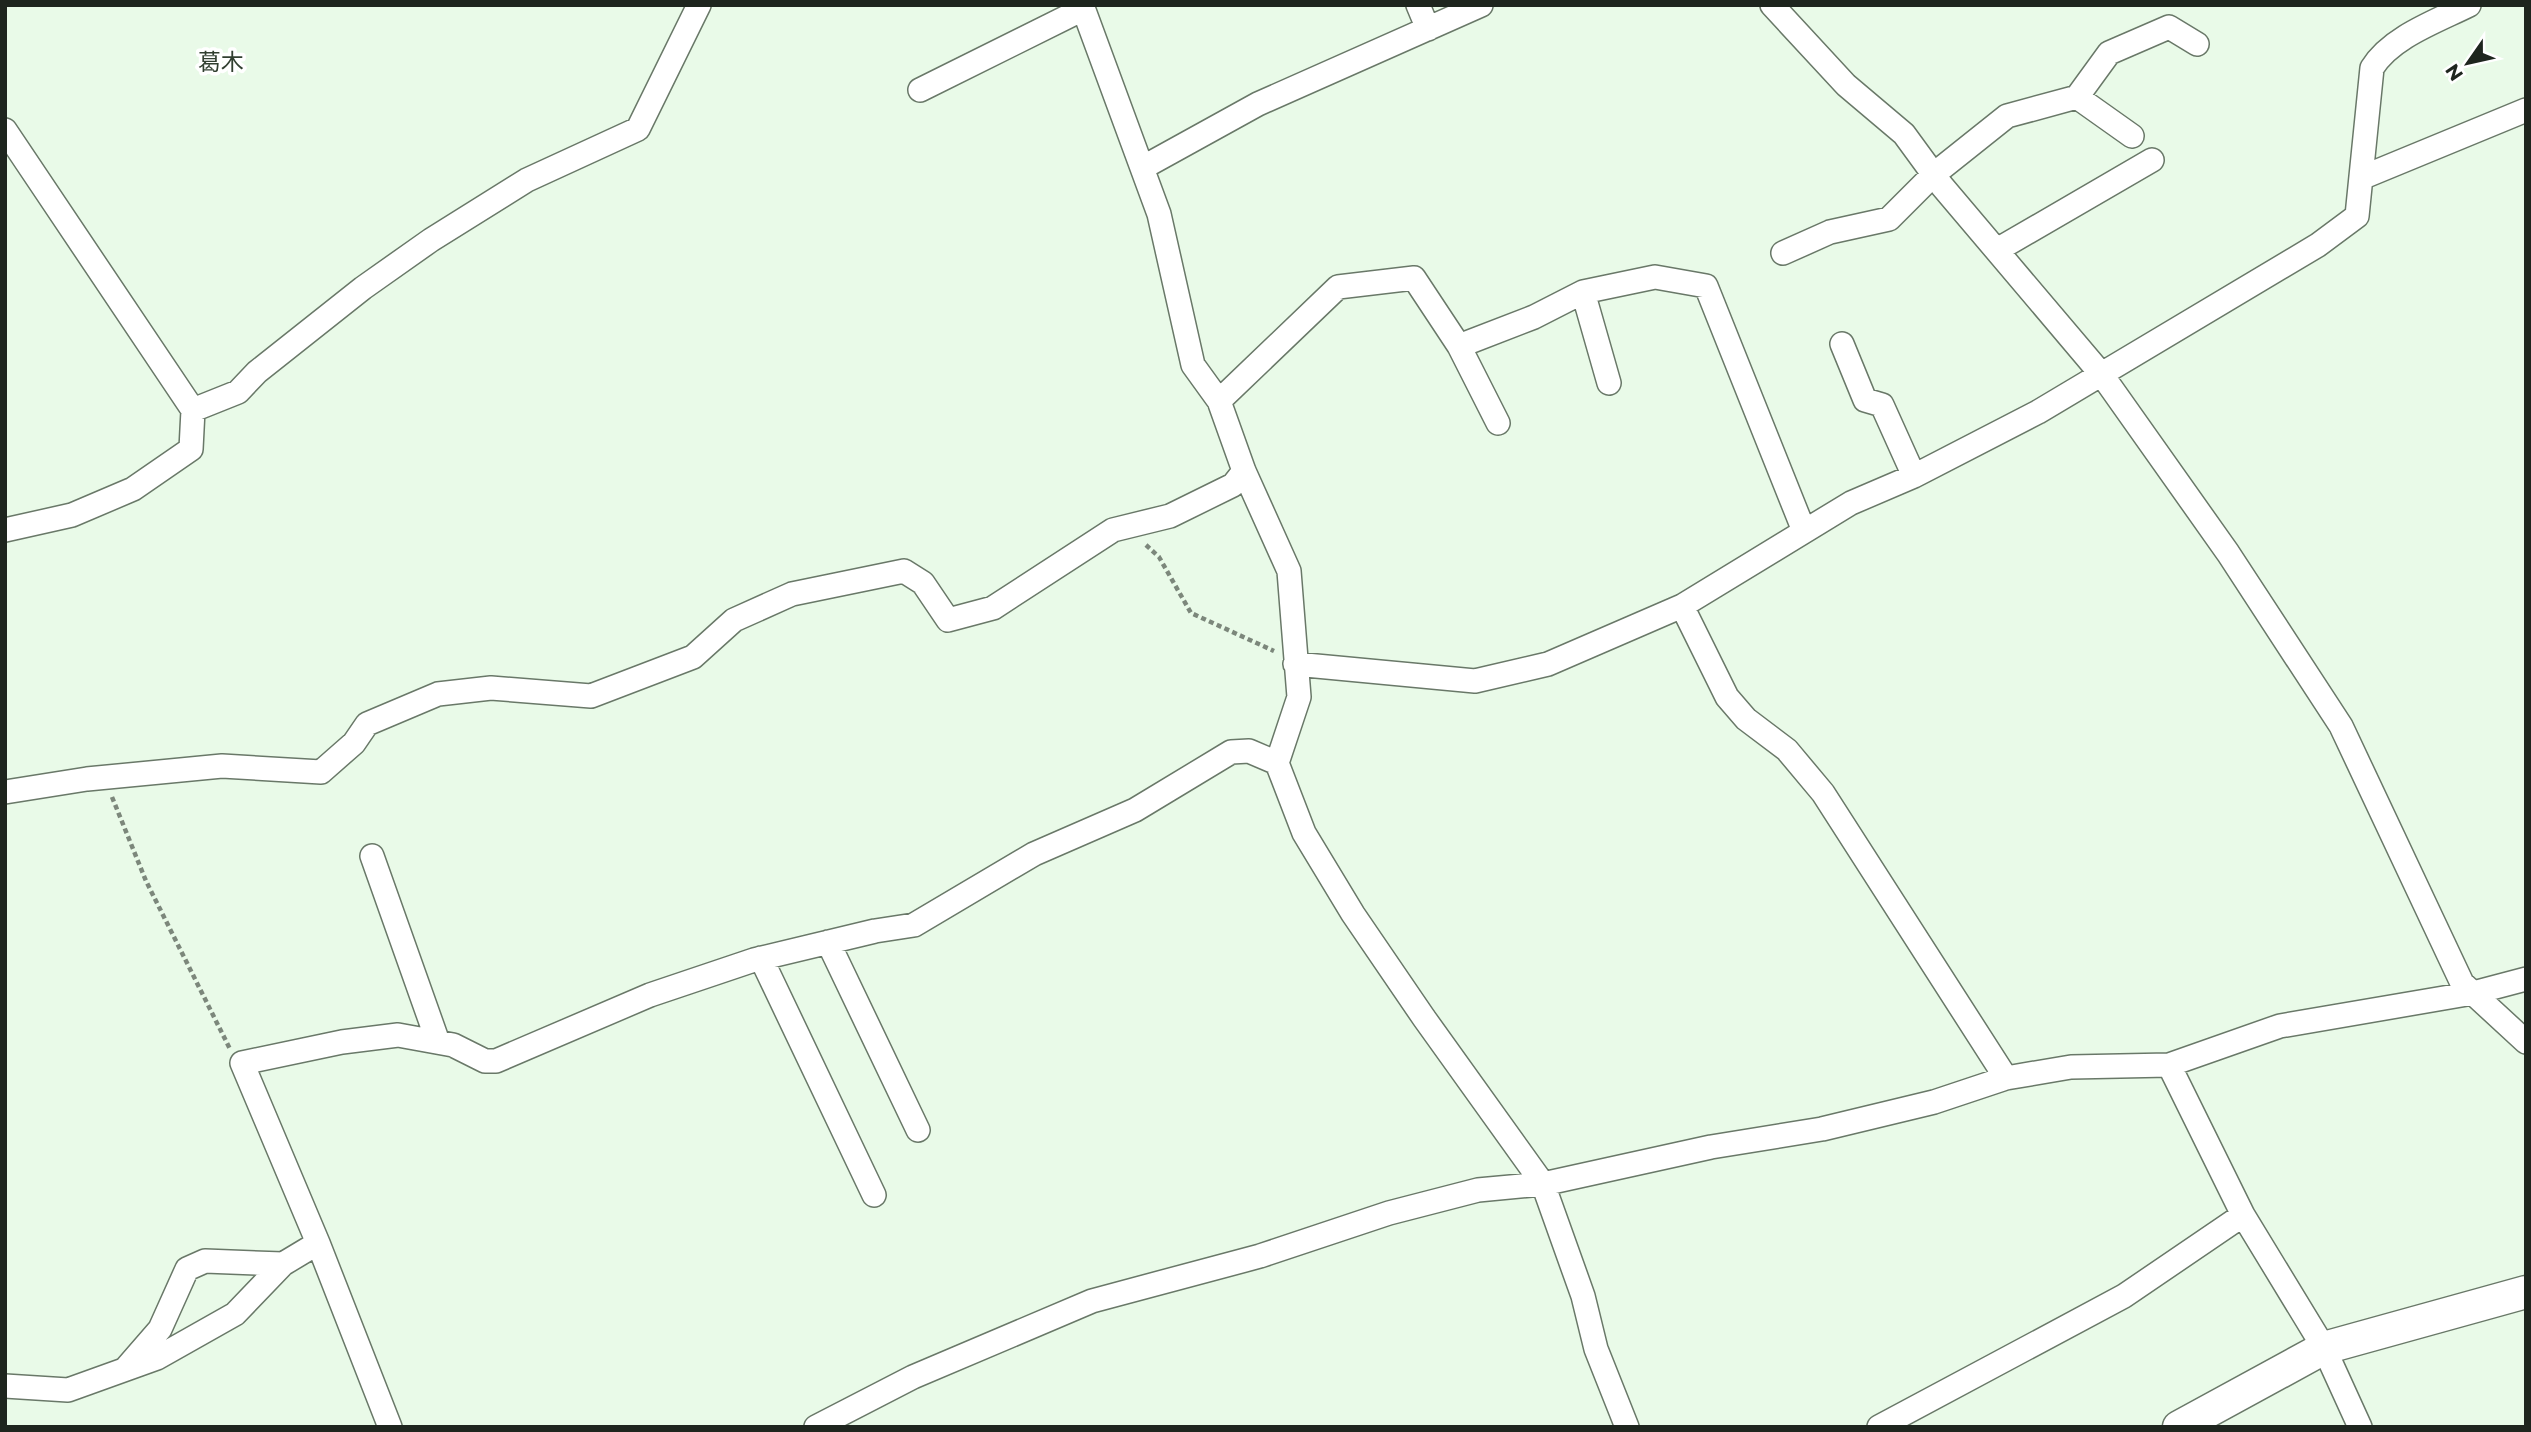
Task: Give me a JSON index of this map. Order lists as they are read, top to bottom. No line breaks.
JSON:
{"districts":["葛木"],"north":"bottom left"}
